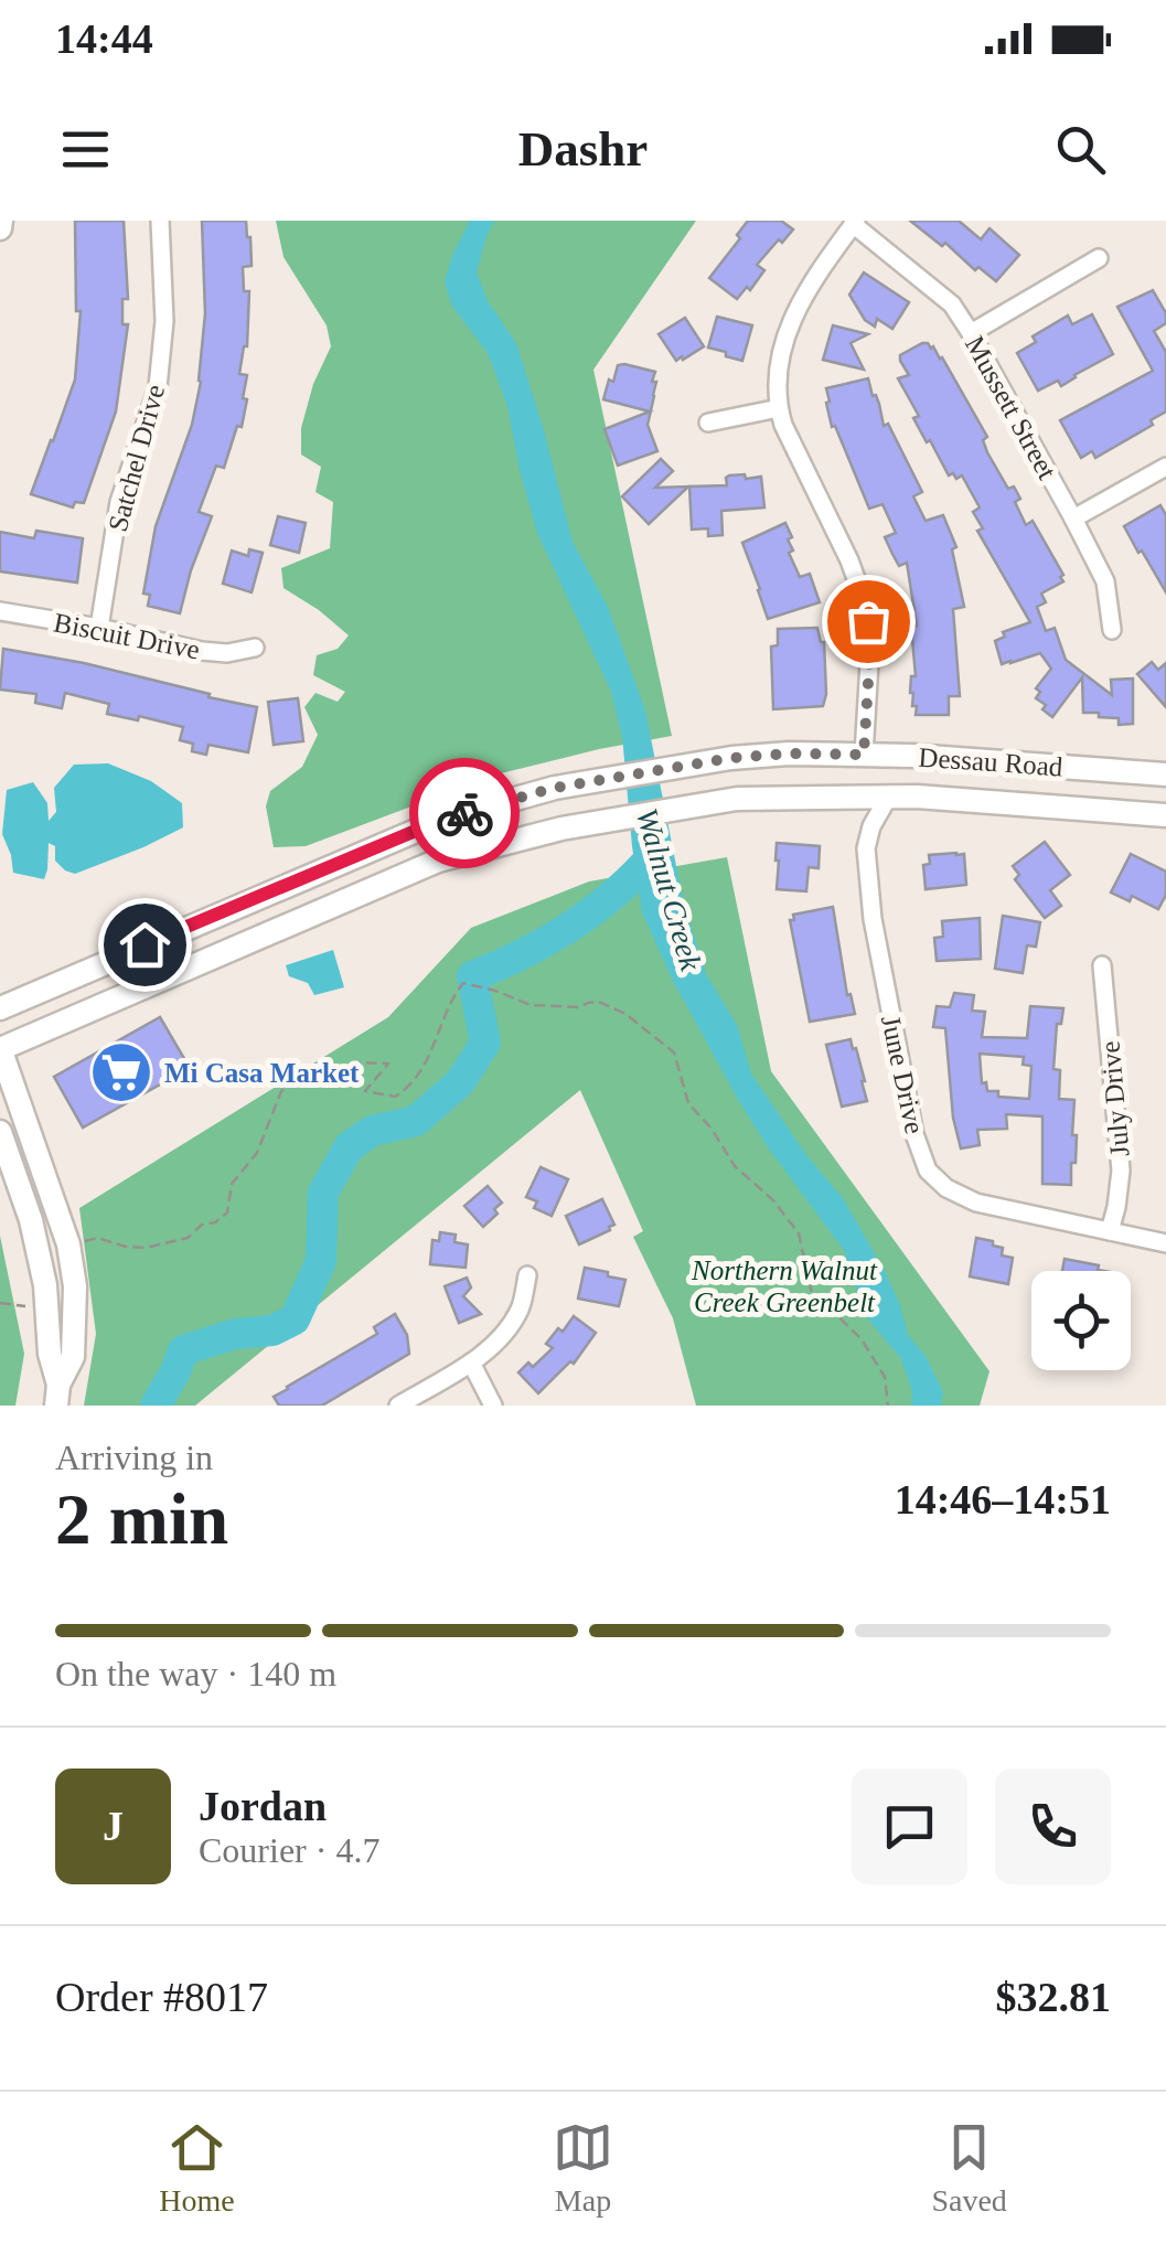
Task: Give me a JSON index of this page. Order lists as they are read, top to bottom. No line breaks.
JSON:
{"streets":{"main road":["Dessau Road"],"street":["Mussett Street","Satchel Drive","Biscuit Drive","June Drive","July Drive"]},"crossings":[["Satchel Drive","Biscuit Drive"],["Dessau Road","June Drive"],["June Drive","July Drive"]],"water":["Walnut Creek"],"parks":["Northern Walnut Creek Greenbelt"],"places":{"supermarket":["Mi Casa Market"]},"page":{"status":"14:44","header":"Dashr","heading":["2 min","Arriving in","14:46–14:51"],"panel":["Jordan","Courier · 4.7","Order #8017","$32.81"],"bar":"On the way · 140 m","round":"J","tabs":["Home","Map","Saved"]}}
